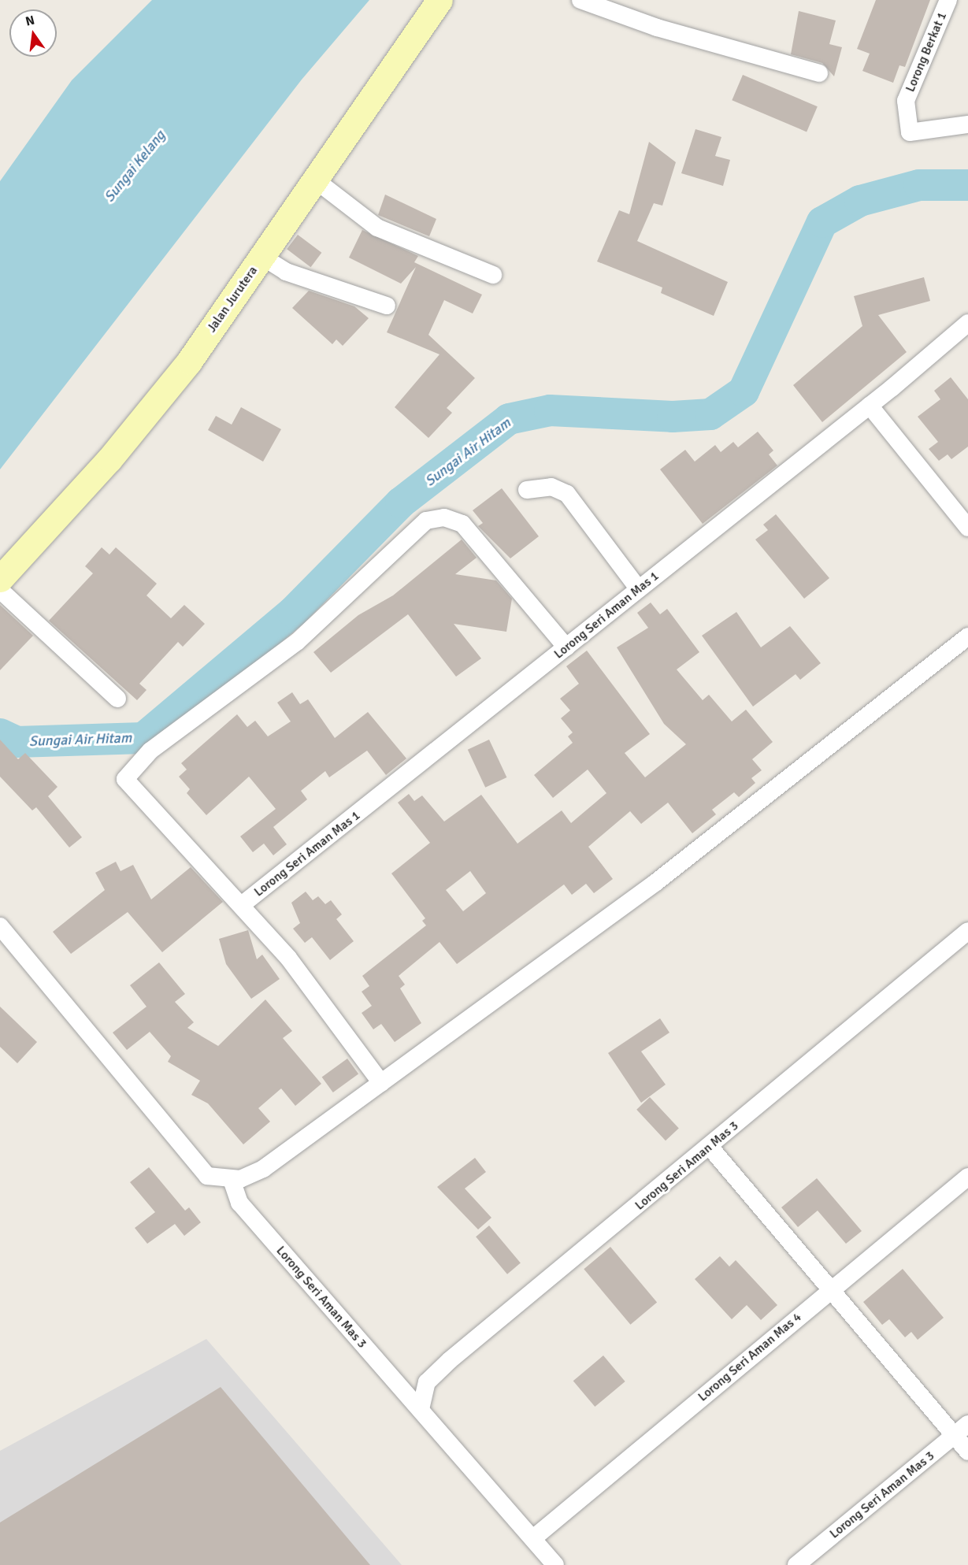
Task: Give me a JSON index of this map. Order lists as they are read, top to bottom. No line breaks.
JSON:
{"streets":{"street":["Lorong Berkat 1","Jalan Jurutera","Lorong Seri Aman Mas 1","Lorong Seri Aman Mas 3","Lorong Seri Aman Mas 4"]},"crossings":[["Lorong Seri Aman Mas 3","Lorong Seri Aman Mas 4"]],"water":["Sungai Kelang","Sungai Air Hitam"],"north":"top"}
